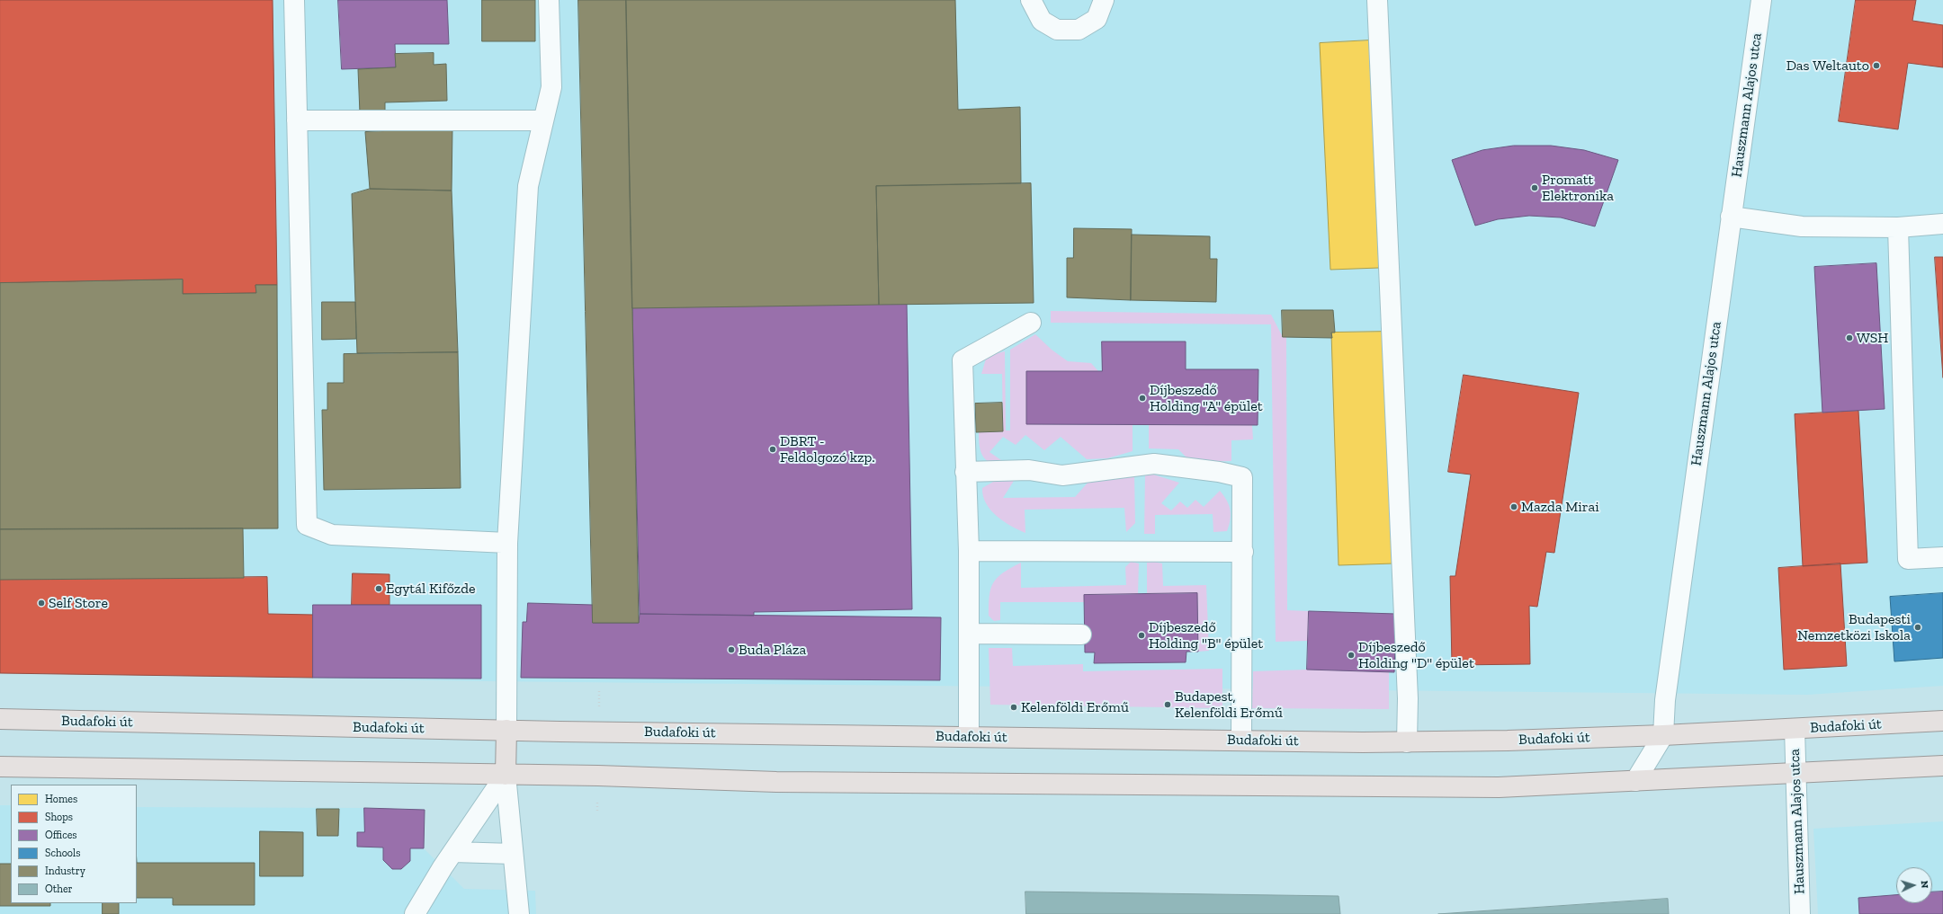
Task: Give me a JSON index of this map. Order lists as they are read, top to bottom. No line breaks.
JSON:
{"streets":{"main road":["Budafoki út"],"street":["Hauszmann Alajos utca"]},"crossings":[["Hauszmann Alajos utca","Budafoki út"]],"places":["Das Weltauto","Promatt Elektronika","WSH","Díjbeszedő Holding \"A\" épület","DBRT - Feldolgozó kzp.","Mazda Mirai","Egytál Kifőzde","Self Store","Budapesti Nemzetközi Iskola","Díjbeszedő Holding \"B\" épület","Buda Pláza","Díjbeszedő Holding \"D\" épület","Budapest, Kelenföldi Erőmű","Kelenföldi Erőmű"],"legend":["Homes","Shops","Offices","Schools","Industry","Other"],"north":"right"}
